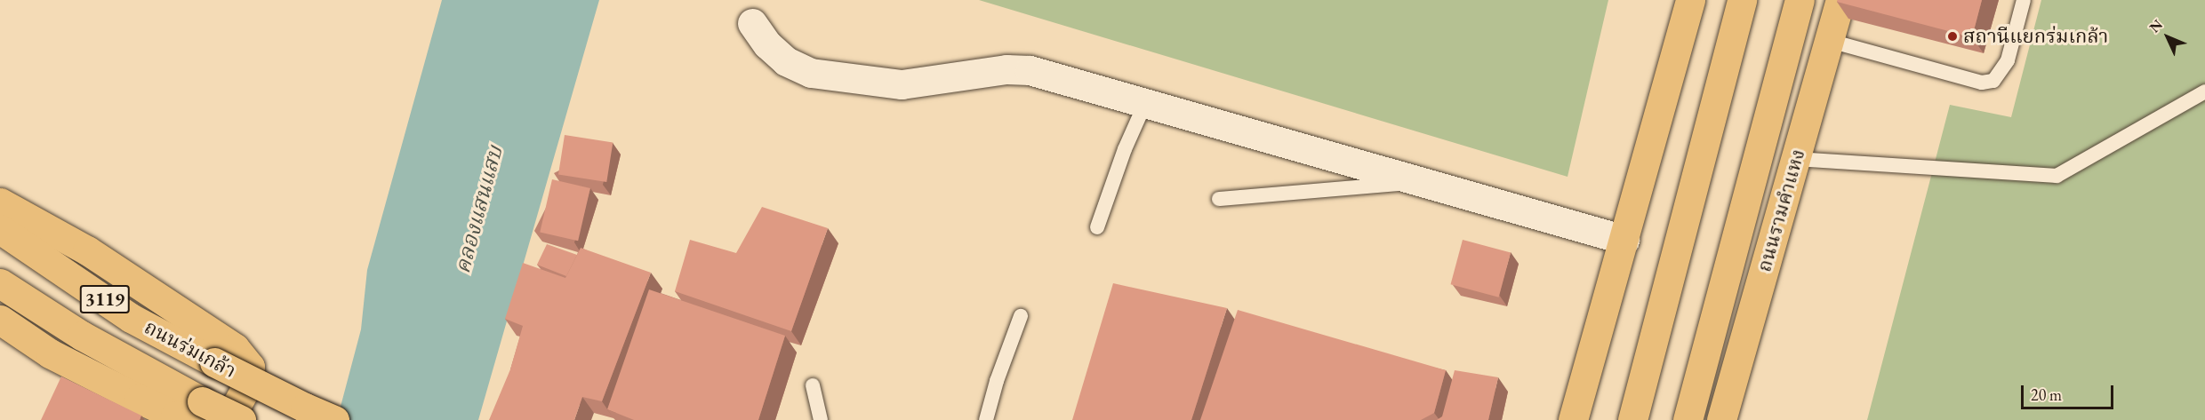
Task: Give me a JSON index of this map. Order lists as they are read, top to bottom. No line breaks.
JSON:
{"streets":{"main road":["ถนนรามคำแหง","3119","ถนนร่มเกล้า"]},"water":["คลองแสนแสบ"],"places":["สถานีแยกร่มเกล้า"],"scale_bar":"20 m","north":"top left"}
